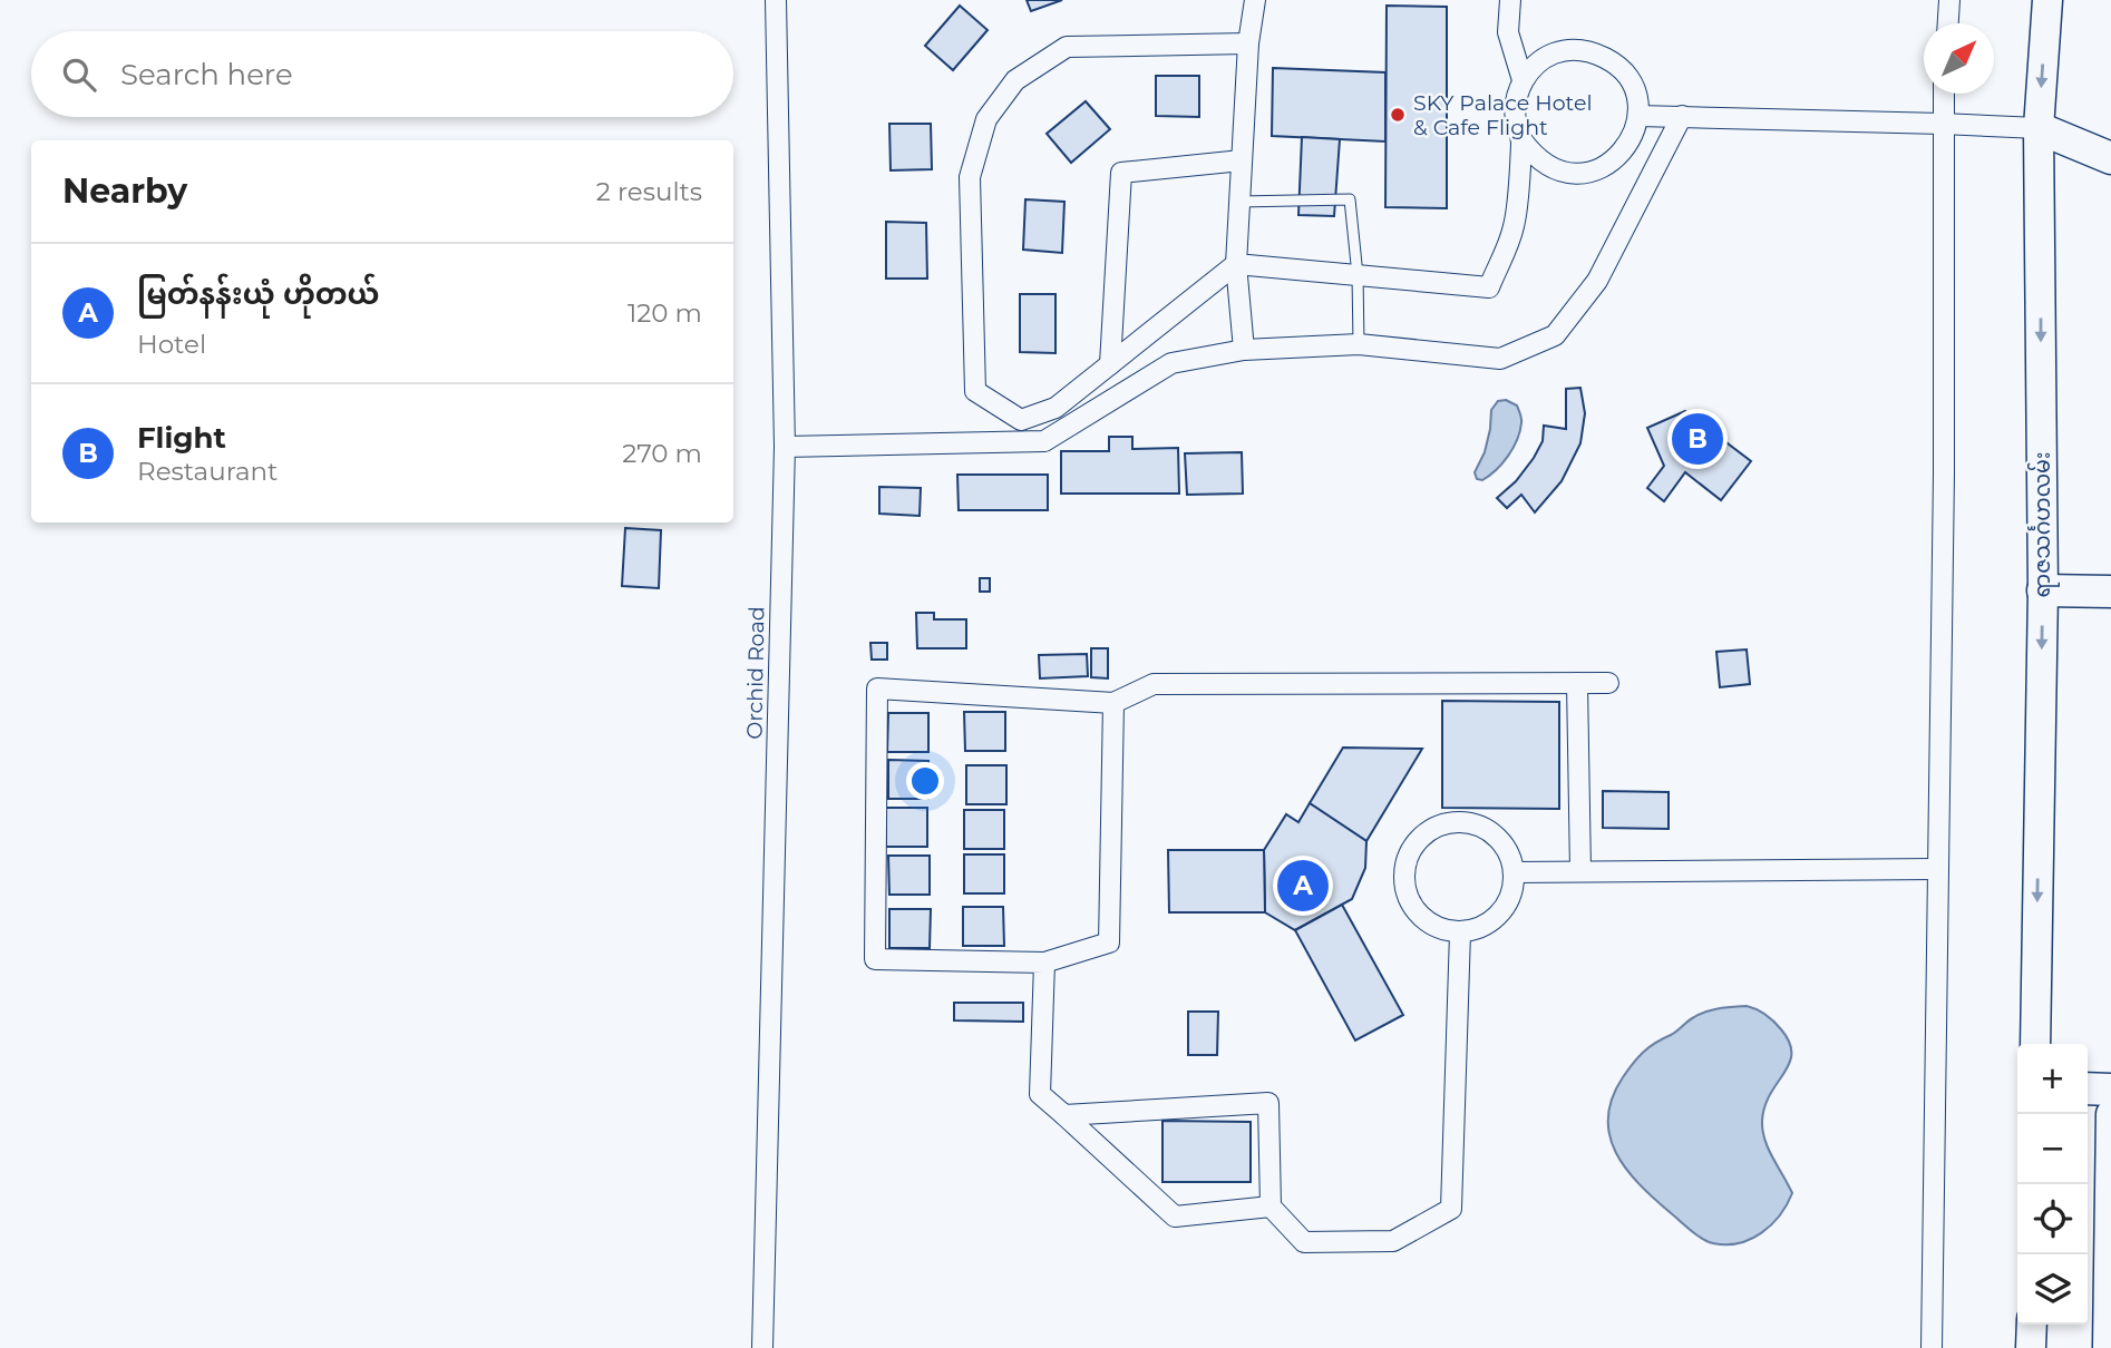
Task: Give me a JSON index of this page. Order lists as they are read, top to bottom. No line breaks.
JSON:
{"streets":{"main road":["ရာဇသင်္ဂဟလမ်း"],"street":["Orchid Road"]},"one_way":["ရာဇသင်္ဂဟလမ်း"],"places":["SKY Palace Hotel & Cafe Flight"],"north":"top right","page":{"search":"Search here","heading":["Nearby","2 results"],"list":[{"mark":"A","name":"မြတ်နန်းယုံ ဟိုတယ်","note":"Hotel","value":"120 m"},{"mark":"B","name":"Flight","note":"Restaurant","value":"270 m"}],"pins":["B","A"],"map_buttons":["+","−"]}}
